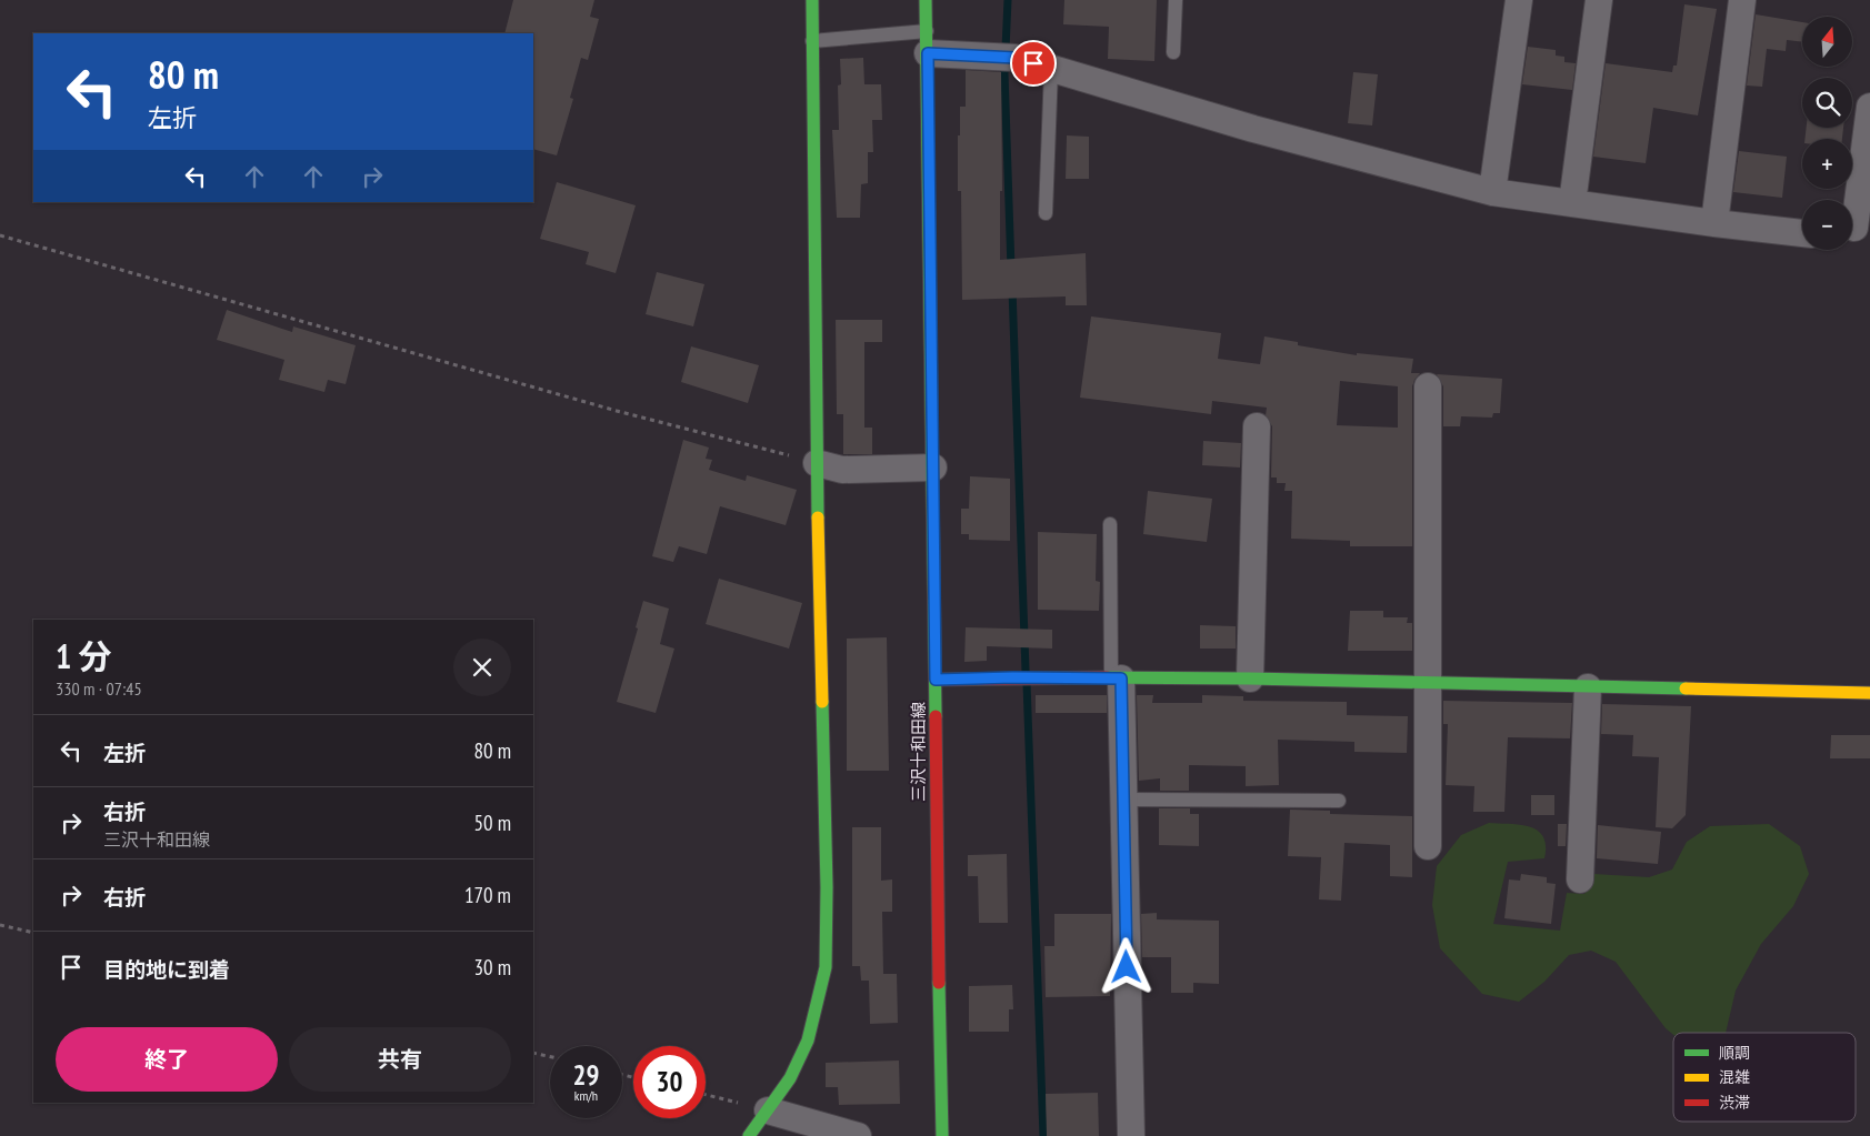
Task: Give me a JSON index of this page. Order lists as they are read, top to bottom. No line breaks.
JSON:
{"streets":{"street":["三沢十和田線"]},"legend":["順調","混雑","渋滞"],"north":"top","page":{"map_buttons":["+","−"],"turn":["80 m","左折"],"heading":["1 分","330 m · 07:45"],"list":[{"name":"左折","value":"80 m"},{"name":"右折","note":"三沢十和田線","value":"50 m"},{"name":"右折","value":"170 m"},{"name":"目的地に到着","value":"30 m"}],"buttons":["終了","共有"],"speed":"29 km/h","limit":"30"}}
